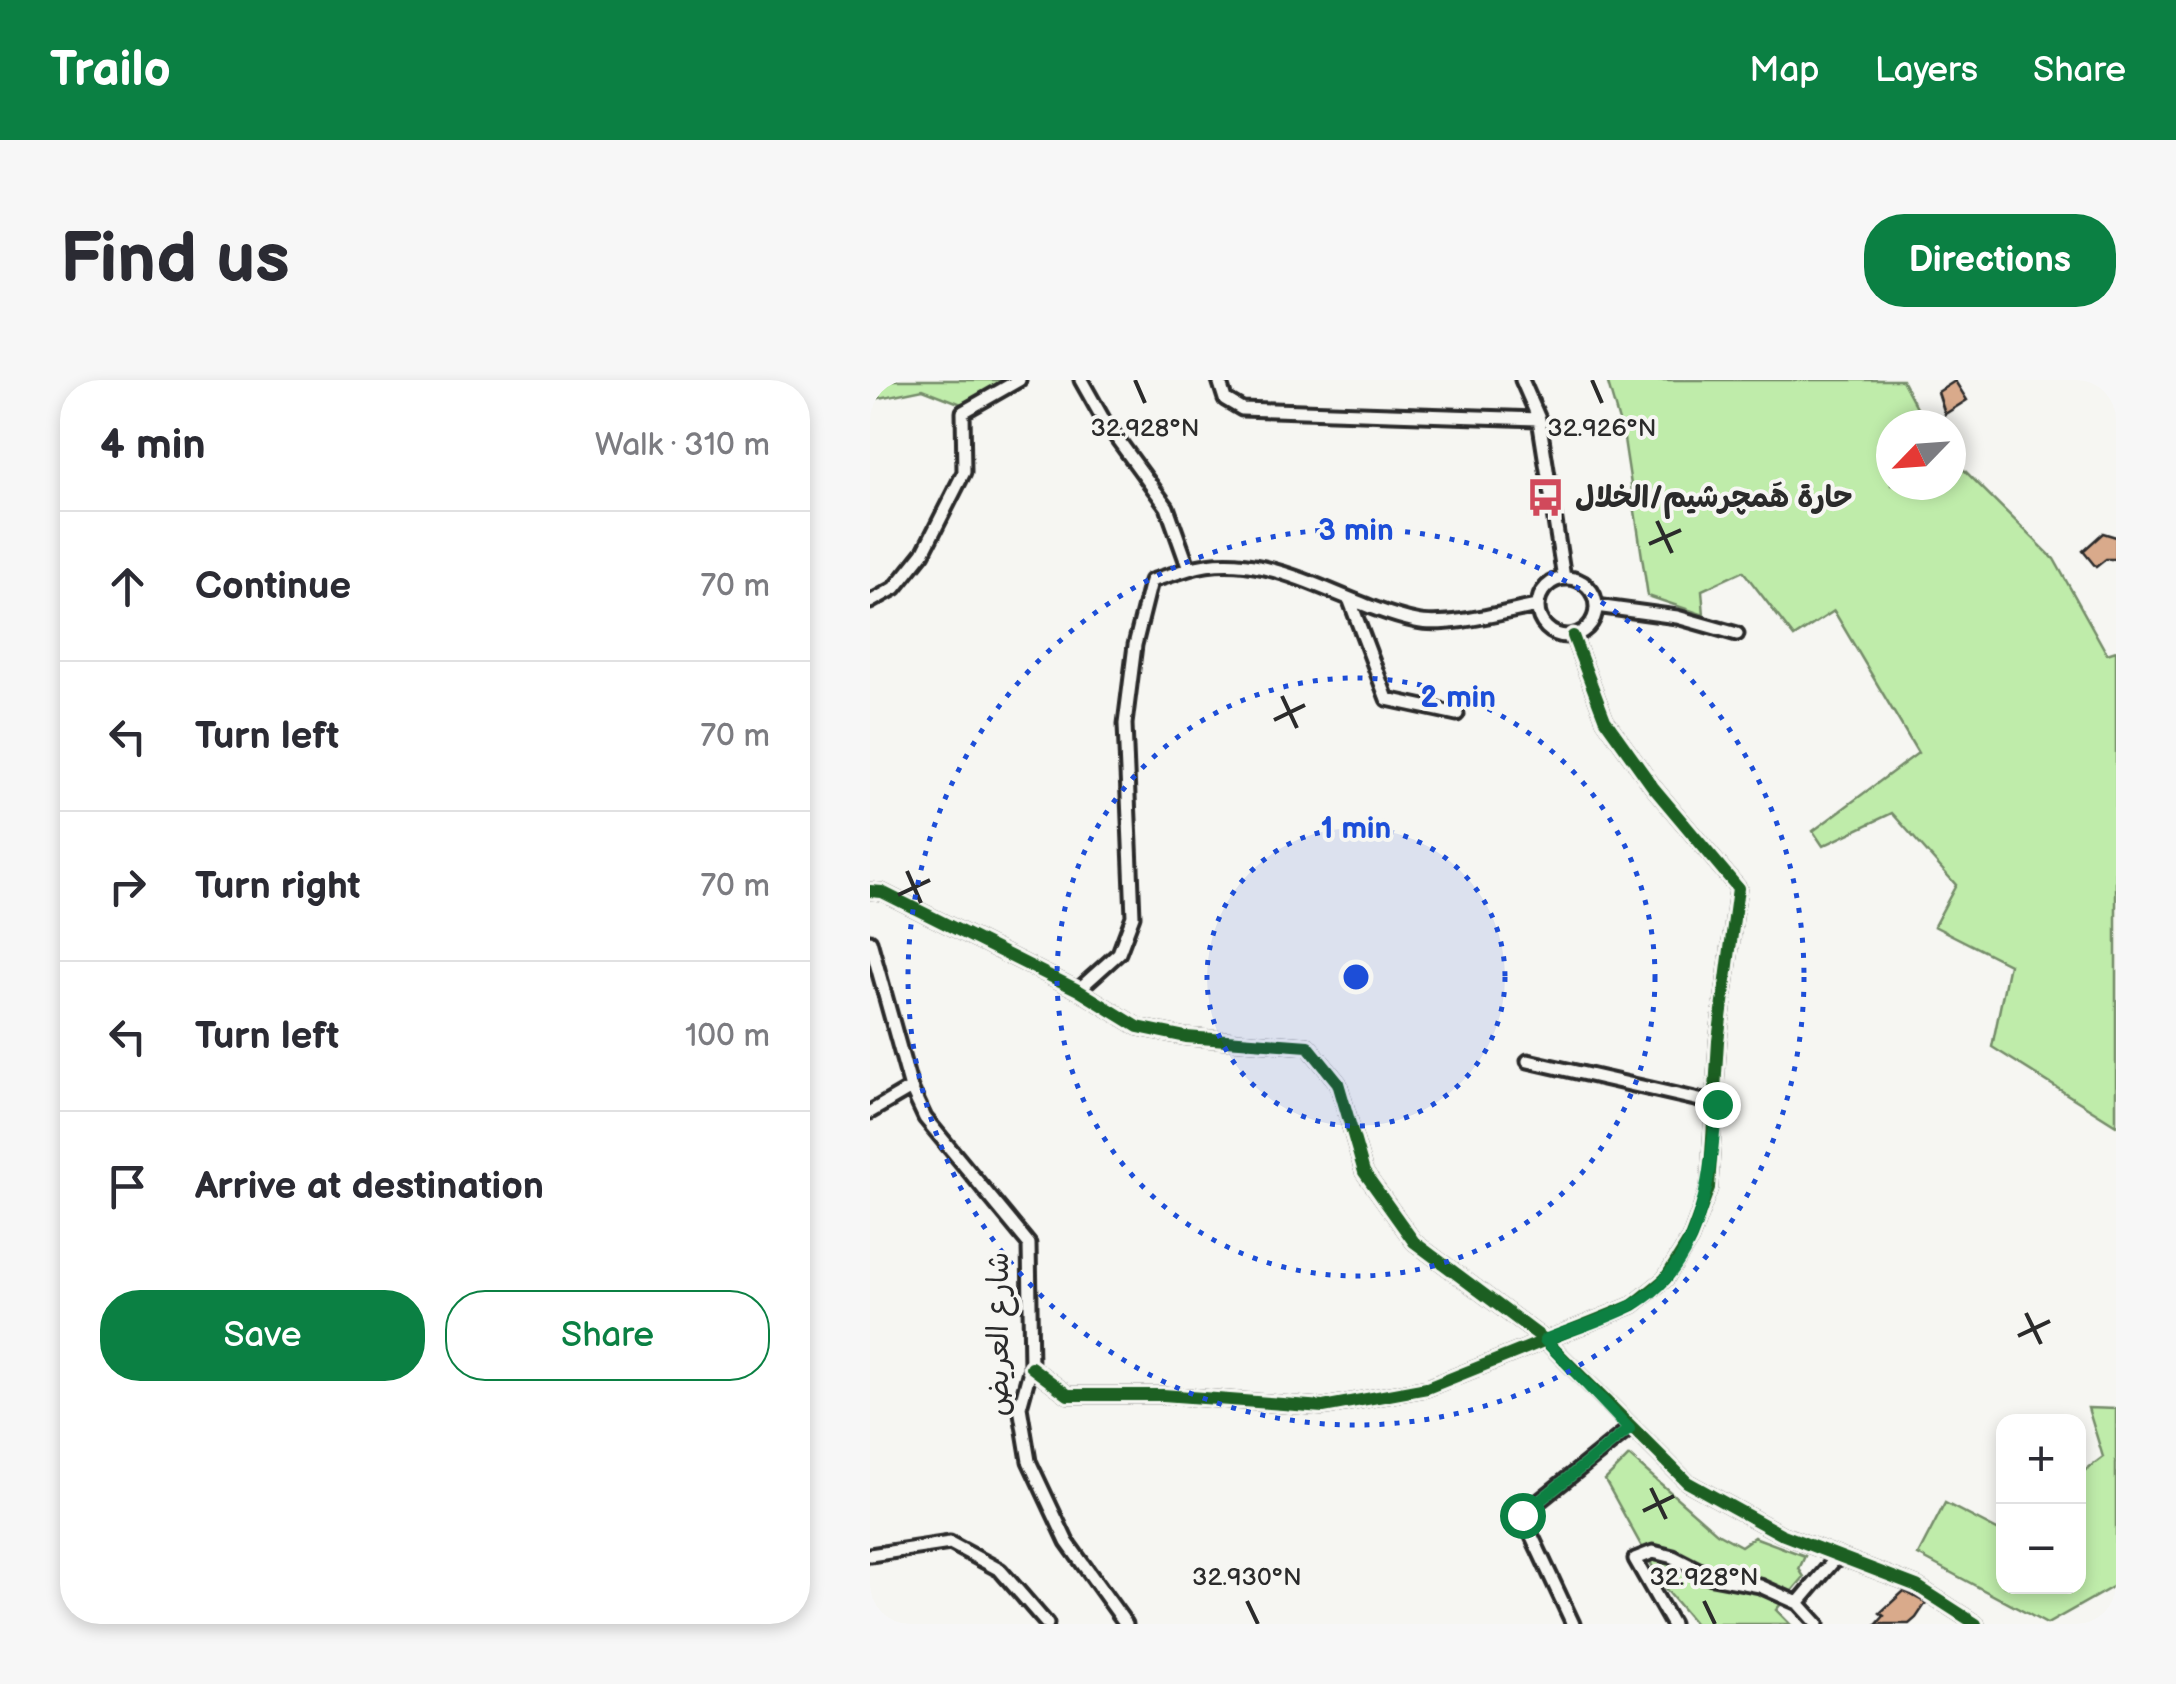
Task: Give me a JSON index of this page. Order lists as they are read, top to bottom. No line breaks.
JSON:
{"streets":{"street":["شارع العريض"]},"places":{"bus stop":["حارة هَمچرشيم/الخلال"]},"north":"bottom left","page":{"header":"Trailo","nav":["Map","Layers","Share"],"buttons":["Directions",["Save","Share"]],"title":"Find us","heading":["4 min","Walk · 310 m"],"list":[["Continue","70 m"],["Turn left","70 m"],["Turn right","70 m"],["Turn left","100 m"],"Arrive at destination"],"map_buttons":["+","−"]},"coordinates":["32.928°N","32.926°N","32.930°N"],"rings":["3 min","2 min","1 min"]}
